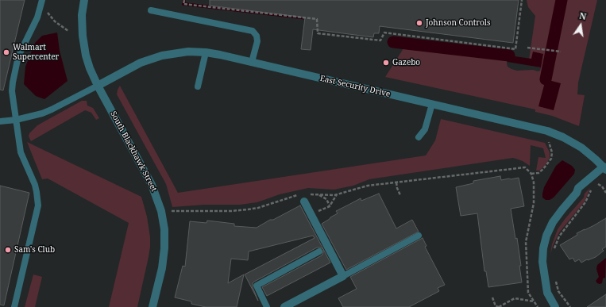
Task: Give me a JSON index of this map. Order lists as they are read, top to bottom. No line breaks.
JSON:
{"streets":{"street":["East Security Drive","South Blackhawk Street"]},"crossings":[["East Security Drive","South Blackhawk Street"]],"places":["Johnson Controls","Walmart Supercenter","Gazebo","Sam's Club"],"north":"top"}
